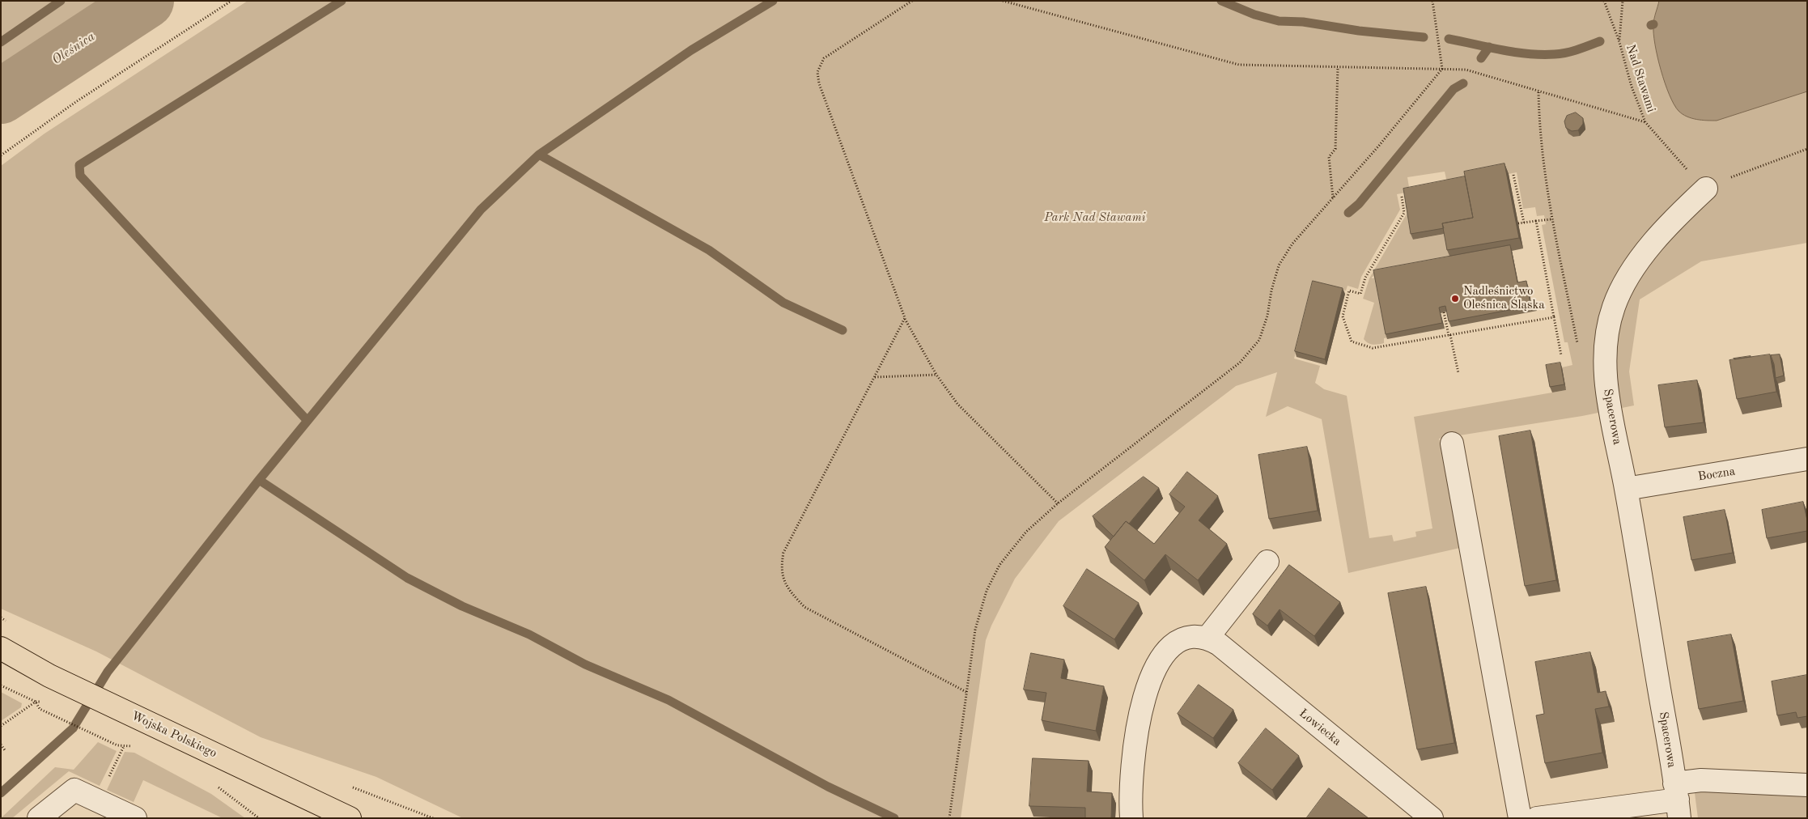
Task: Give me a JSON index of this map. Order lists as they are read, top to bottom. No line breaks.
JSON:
{"streets":{"main road":["Wojska Polskiego"],"street":["Spacerowa","Boczna","Łowiecka"],"path":["Nad Stawami"]},"crossings":[["Nad Stawami","Spacerowa"],["Spacerowa","Boczna"]],"water":["Oleśnica"],"parks":["Park Nad Stawami"],"places":["Nadleśnictwo Oleśnica Śląska"]}
